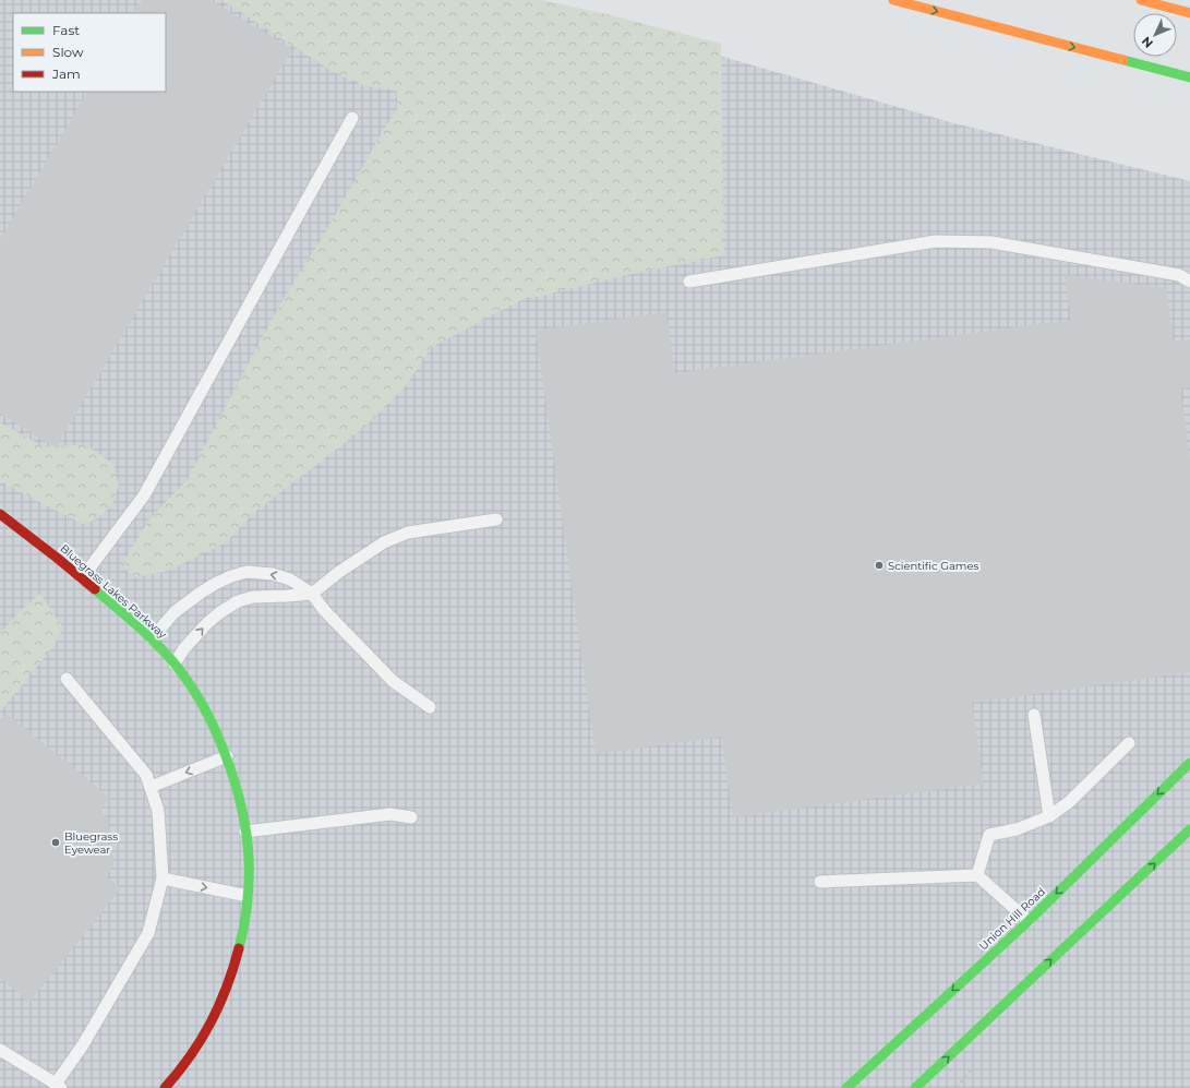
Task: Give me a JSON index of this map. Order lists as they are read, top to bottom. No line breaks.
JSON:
{"streets":{"main road":["Bluegrass Lakes Parkway","Union Hill Road"]},"places":["Scientific Games","Bluegrass Eyewear"],"legend":["Fast","Slow","Jam"],"north":"bottom left"}
